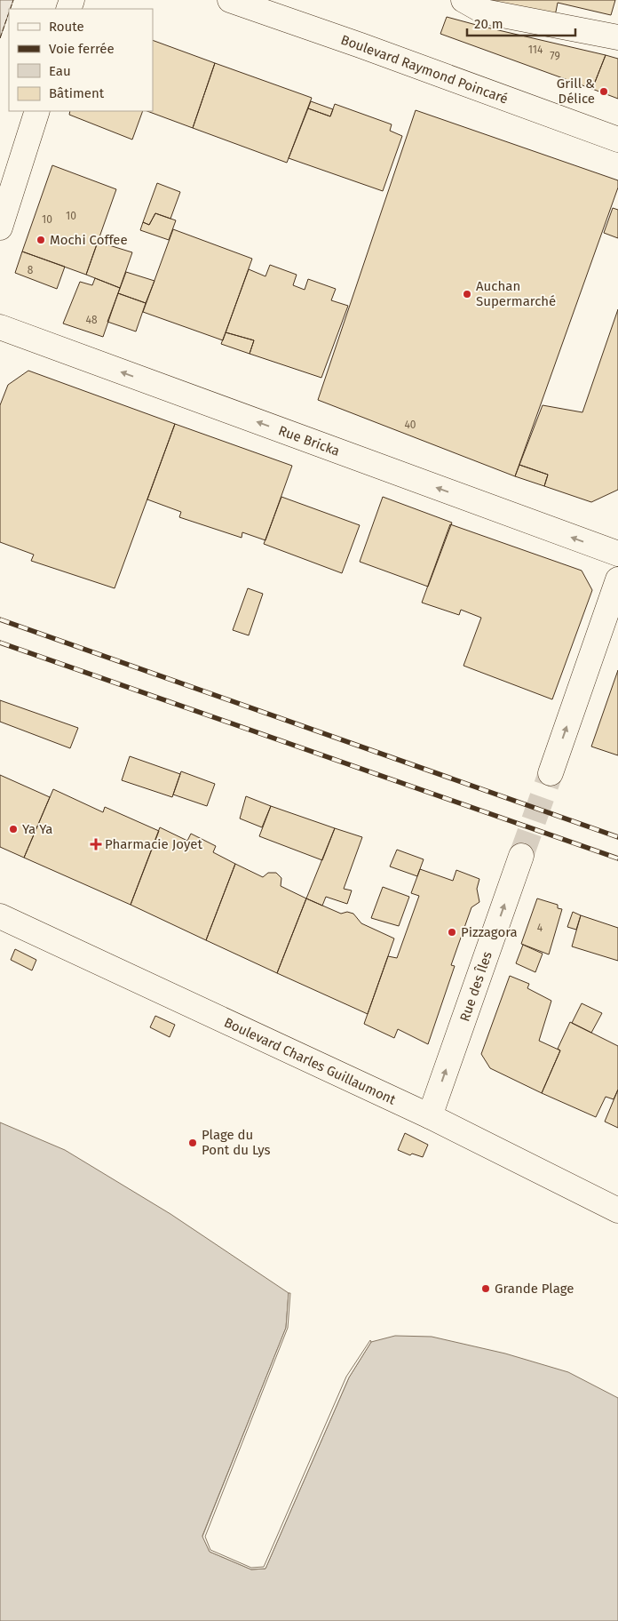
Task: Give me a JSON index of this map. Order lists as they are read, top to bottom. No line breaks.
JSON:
{"streets":{"street":["Boulevard Raymond Poincaré","Rue Bricka","Rue des Îles","Boulevard Charles Guillaumont"]},"crossings":[["Rue des Îles","Boulevard Charles Guillaumont"]],"one_way":["Rue Bricka","Rue des Îles"],"places":{"other":["Grill & Délice","Mochi Coffee","Auchan Supermarché","Ya Ya","Pizzagora","Plage du Pont du Lys","Grande Plage"],"health":["Pharmacie Joyet"]},"house_numbers":["114","79","10","10","8","48","40","4"],"legend":["Route","Voie ferrée","Eau","Bâtiment"],"scale_bar":"20 m"}
